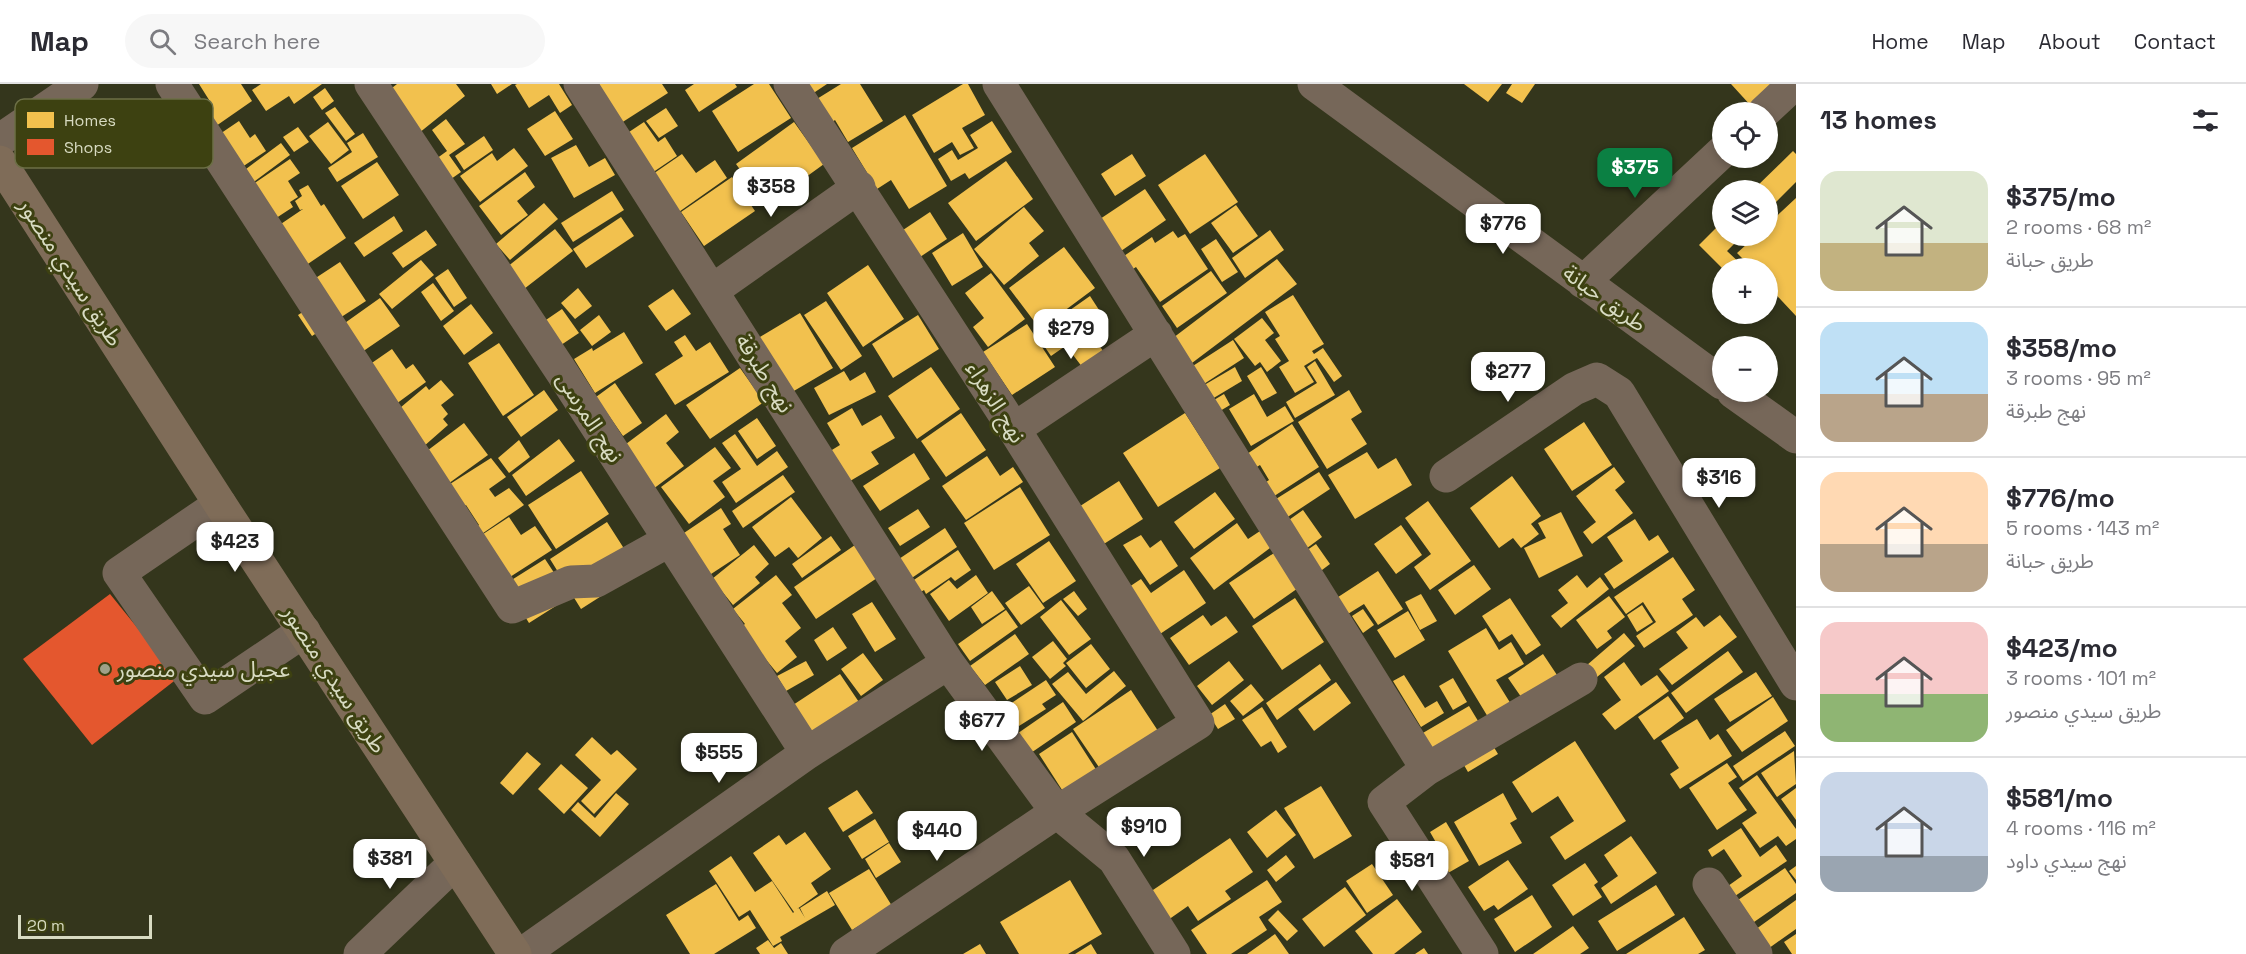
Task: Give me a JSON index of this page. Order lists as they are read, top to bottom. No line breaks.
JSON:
{"streets":{"main road":["طريق سيدي منصور"],"street":["طريق حبانة","نهج طبرقة","نهج الزهراء","نهج المرسى"]},"crossings":[["نهج طبرقة","نهج الزهراء"]],"places":["عجيل سيدي منصور"],"legend":["Homes","Shops"],"scale_bar":"20 m","page":{"header":"Map","search":"Search here","nav":["Home","Map","About","Contact"],"heading":"13 homes","map_buttons":["+","−"],"price":["$375","$358","$776","$279","$277","$316","$423","$677","$555","$910","$440","$381","$581"],"list":[{"name":"$375/mo","note":"2 rooms · 68 m² · طريق حبانة"},{"name":"$358/mo","note":"3 rooms · 95 m² · نهج طبرقة"},{"name":"$776/mo","note":"5 rooms · 143 m² · طريق حبانة"},{"name":"$423/mo","note":"3 rooms · 101 m² · طريق سيدي منصور"},{"name":"$581/mo","note":"4 rooms · 116 m² · نهج سيدي داود"}],"scale":"20 m"}}
